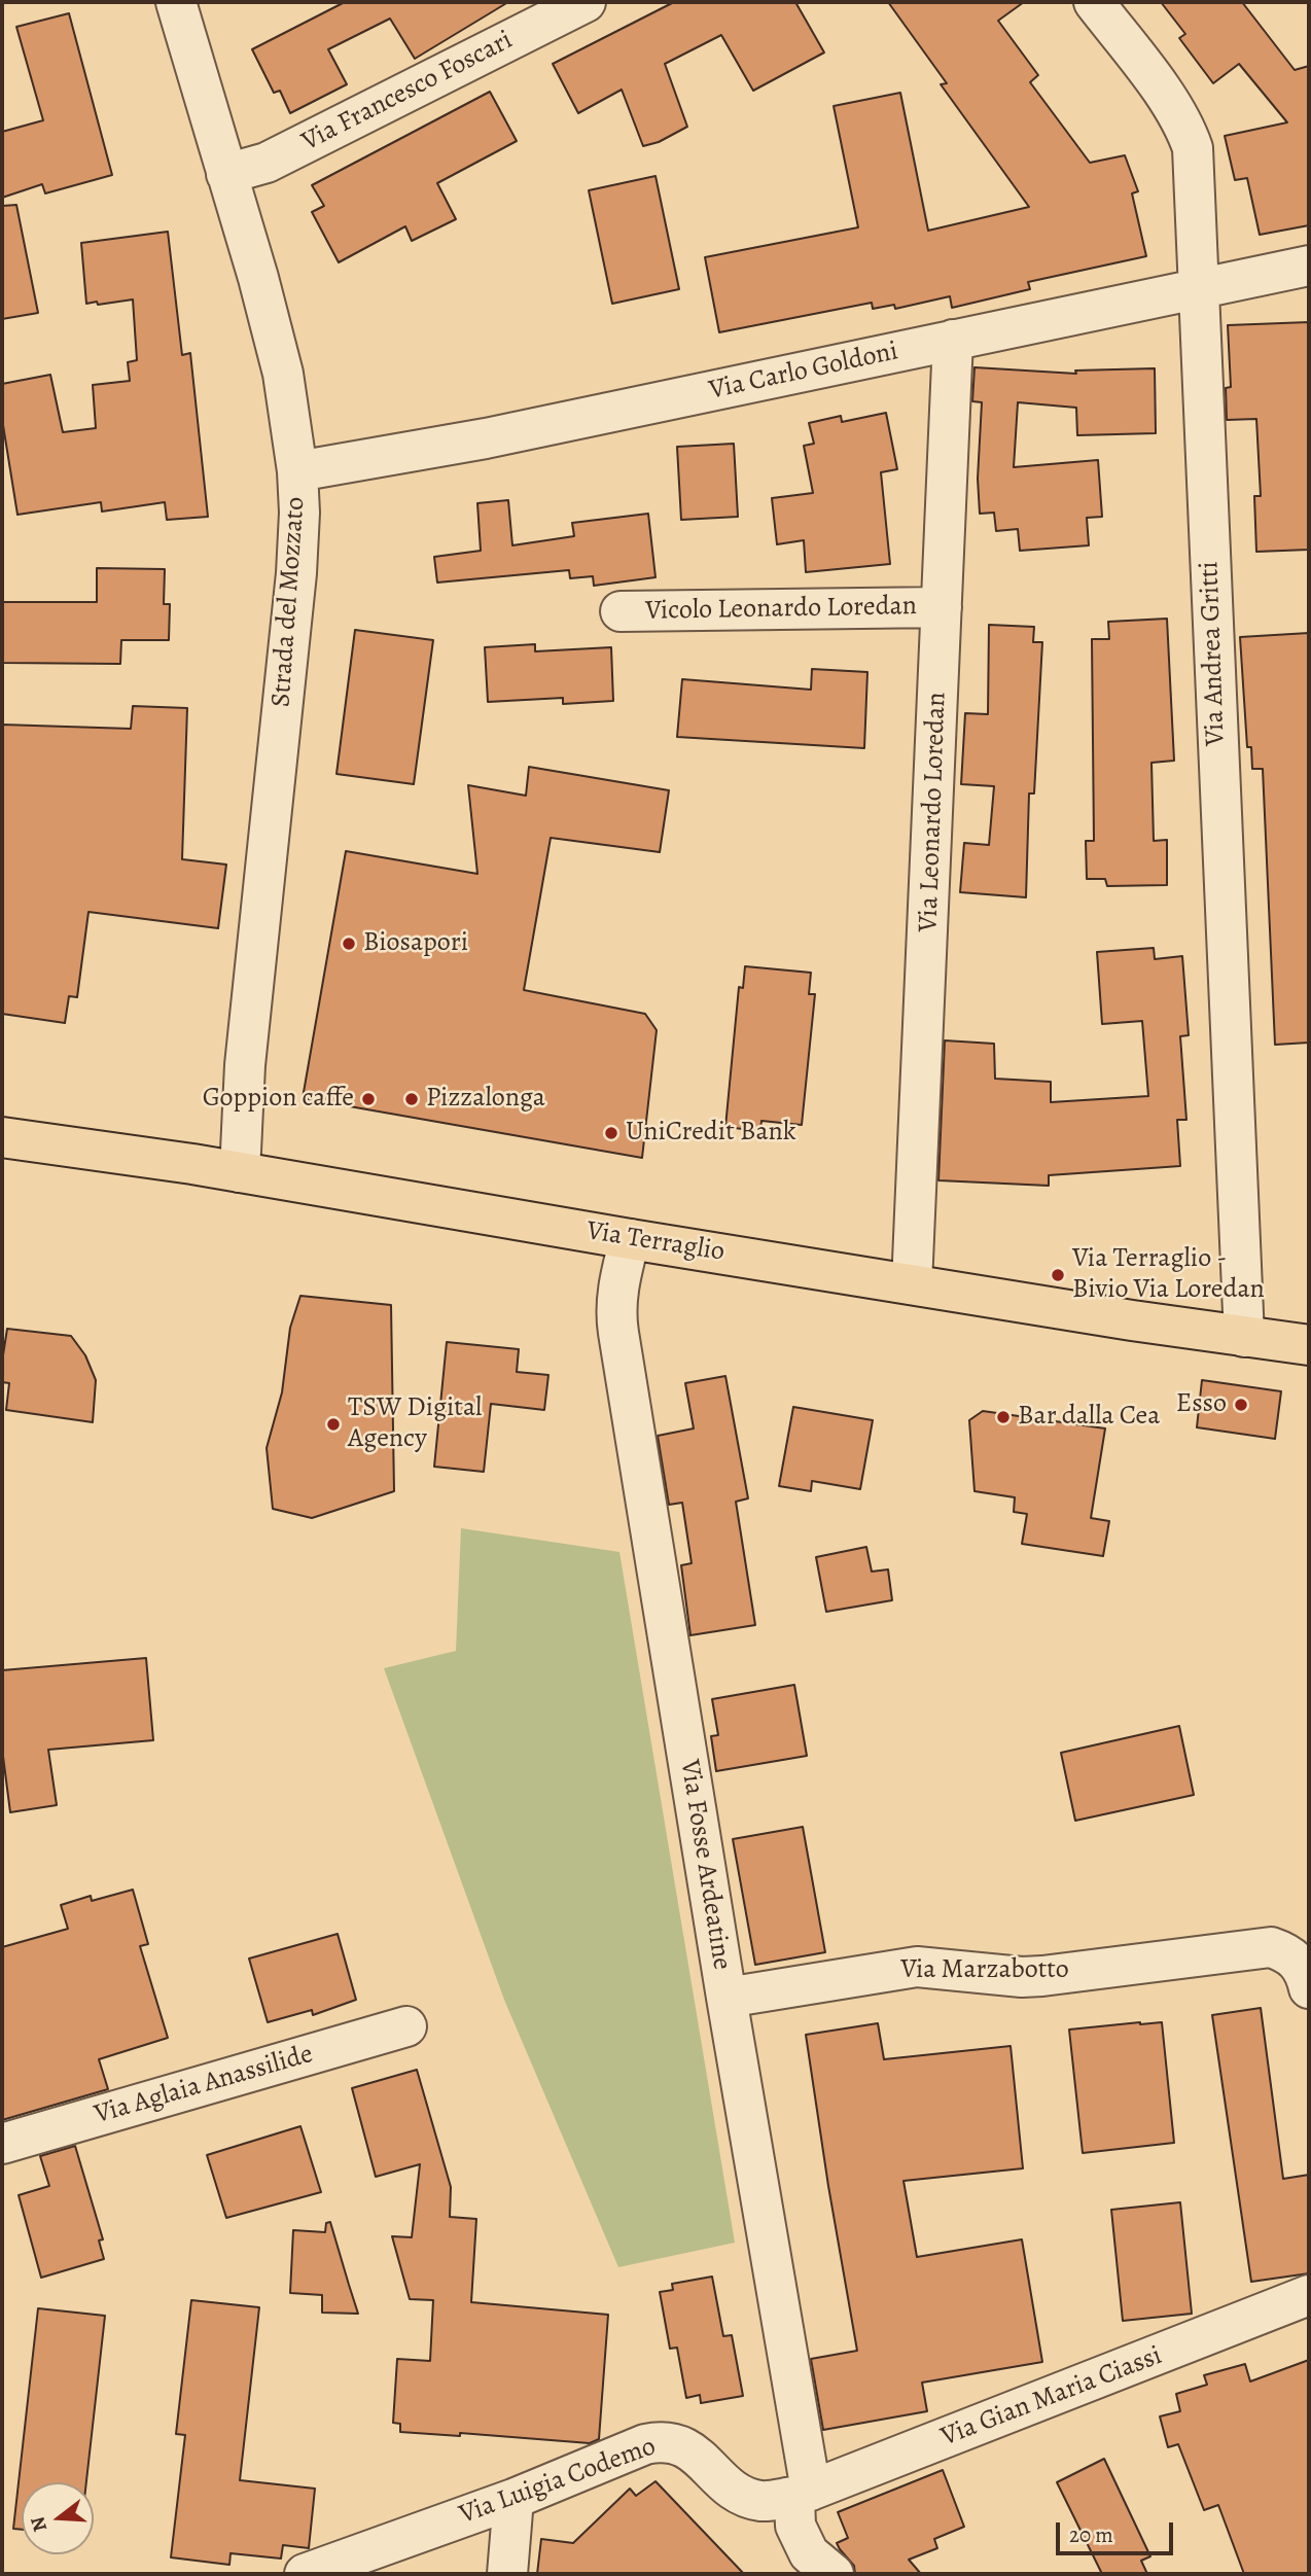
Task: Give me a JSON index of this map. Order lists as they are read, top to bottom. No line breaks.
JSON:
{"streets":{"main road":["Via Terraglio"],"street":["Via Francesco Foscari","Via Carlo Goldoni","Strada del Mozzato","Vicolo Leonardo Loredan","Via Andrea Gritti","Via Leonardo Loredan","Via Fosse Ardeatine","Via Marzabotto","Via Aglaia Anassilide","Via Gian Maria Ciassi","Via Luigia Codemo"]},"crossings":[["Via Francesco Foscari","Strada del Mozzato"],["Via Carlo Goldoni","Strada del Mozzato"],["Via Carlo Goldoni","Via Andrea Gritti"],["Via Carlo Goldoni","Via Leonardo Loredan"],["Strada del Mozzato","Via Terraglio"],["Vicolo Leonardo Loredan","Via Leonardo Loredan"],["Via Andrea Gritti","Via Terraglio"],["Via Leonardo Loredan","Via Terraglio"],["Via Terraglio","Via Fosse Ardeatine"],["Via Fosse Ardeatine","Via Marzabotto"],["Via Fosse Ardeatine","Via Gian Maria Ciassi"],["Via Fosse Ardeatine","Via Luigia Codemo"],["Via Gian Maria Ciassi","Via Luigia Codemo"]],"places":["Biosapori","Goppion caffe","Pizzalonga","UniCredit Bank","Via Terraglio - Bivio Via Loredan","Esso","Bar dalla Cea","TSW Digital Agency"],"scale_bar":"20 m","north":"left"}
